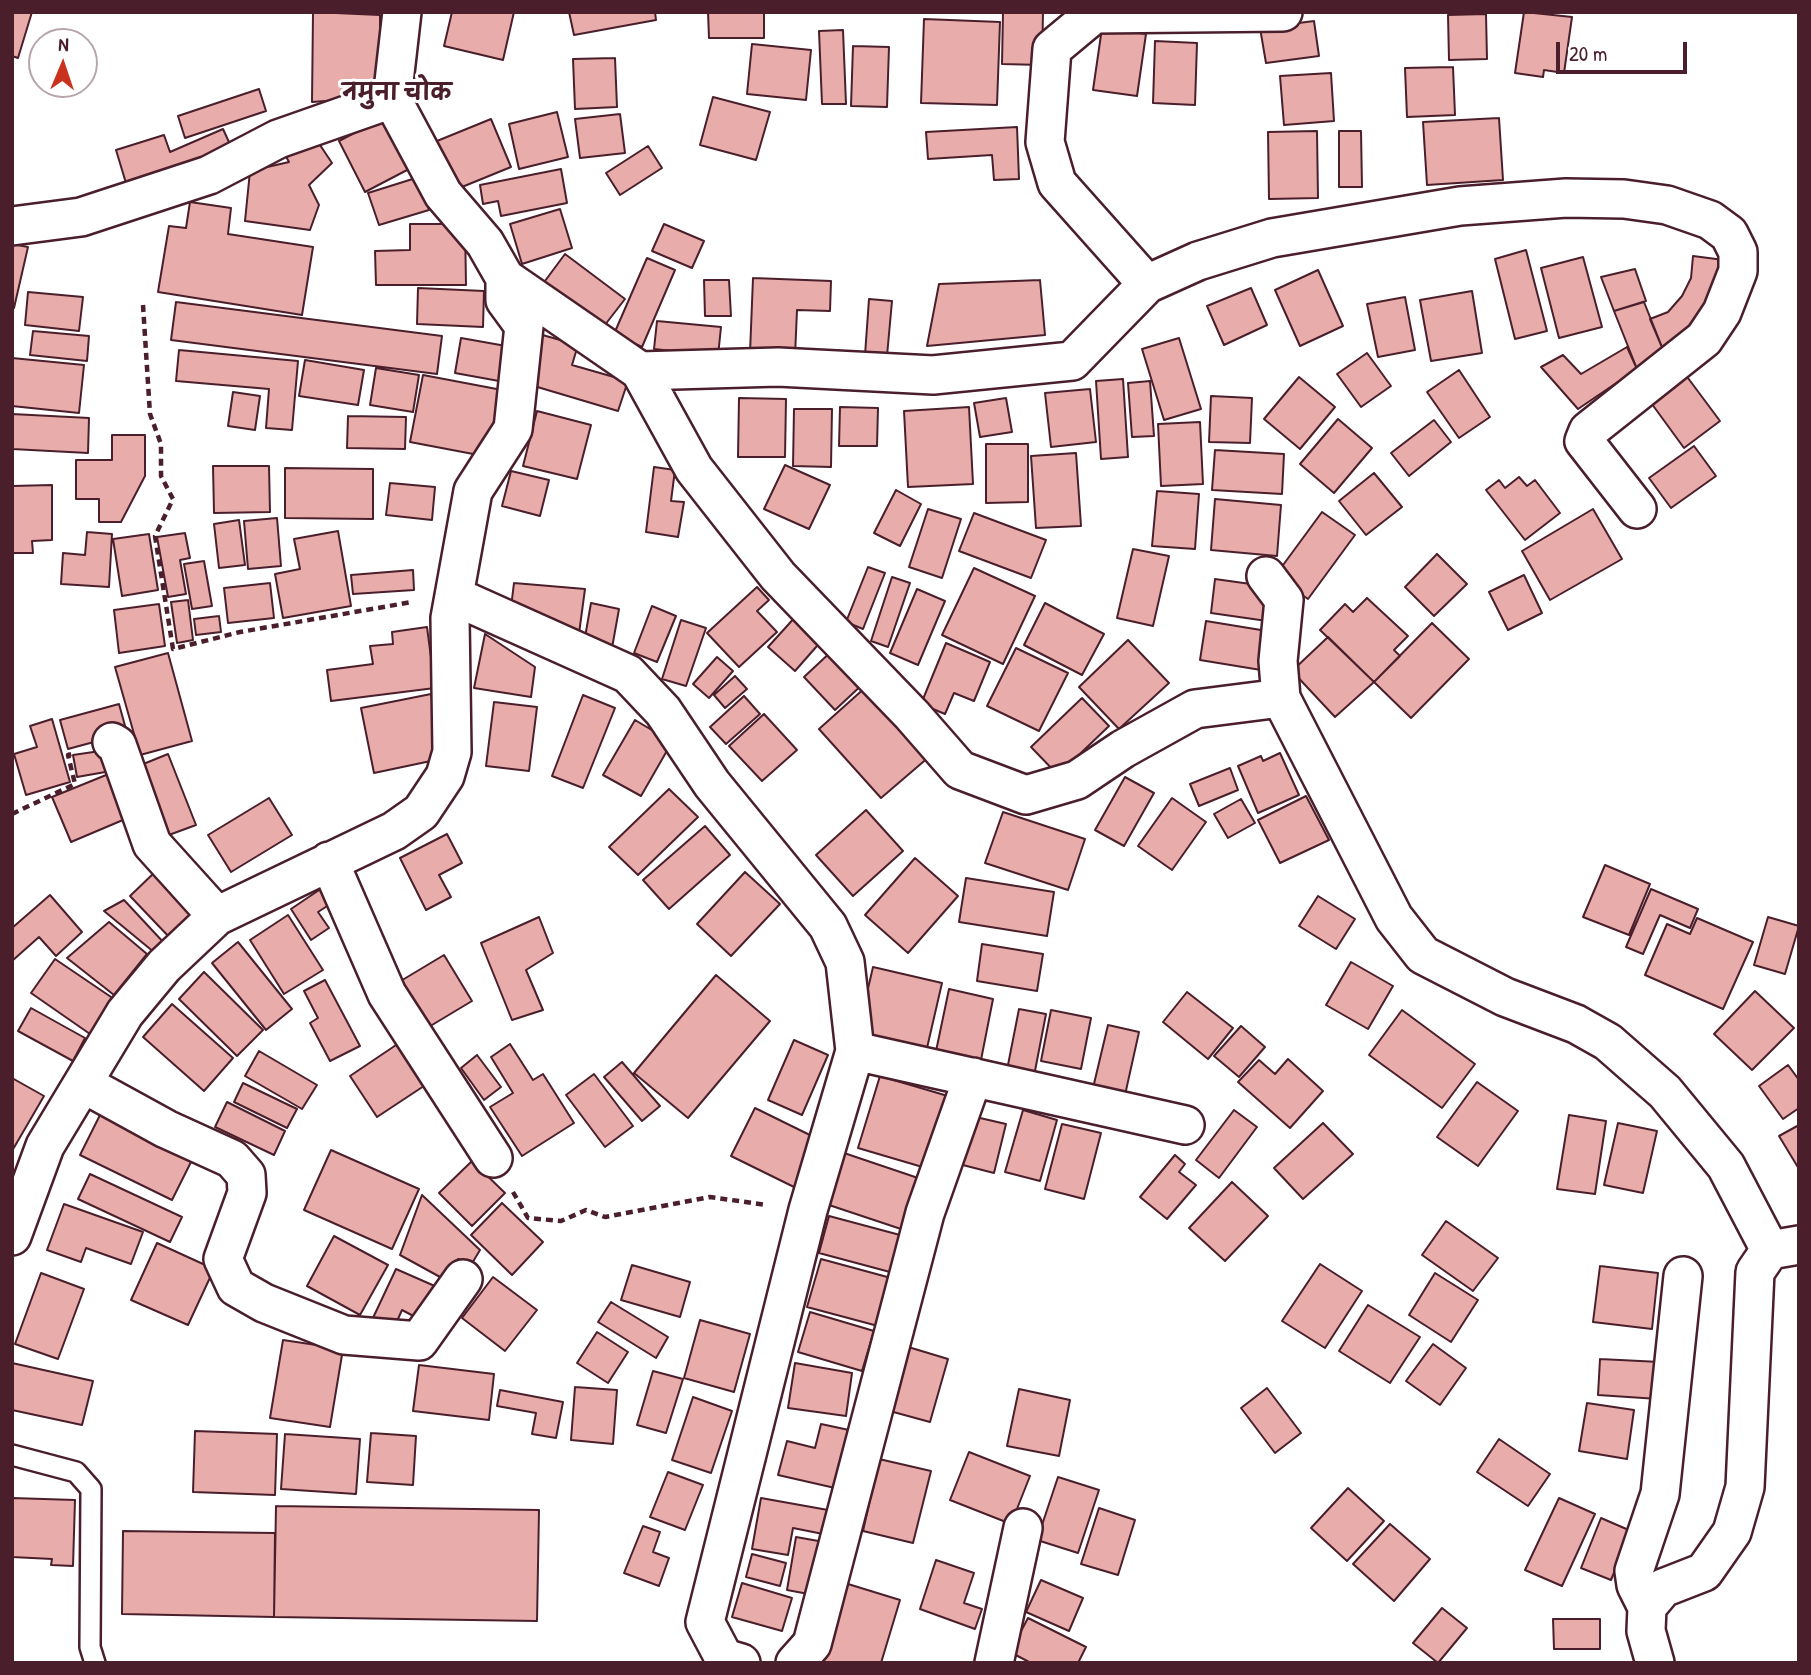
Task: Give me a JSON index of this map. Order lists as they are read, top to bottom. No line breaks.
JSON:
{"districts":["नमुना चोक"],"scale_bar":"20 m","north":"top"}
